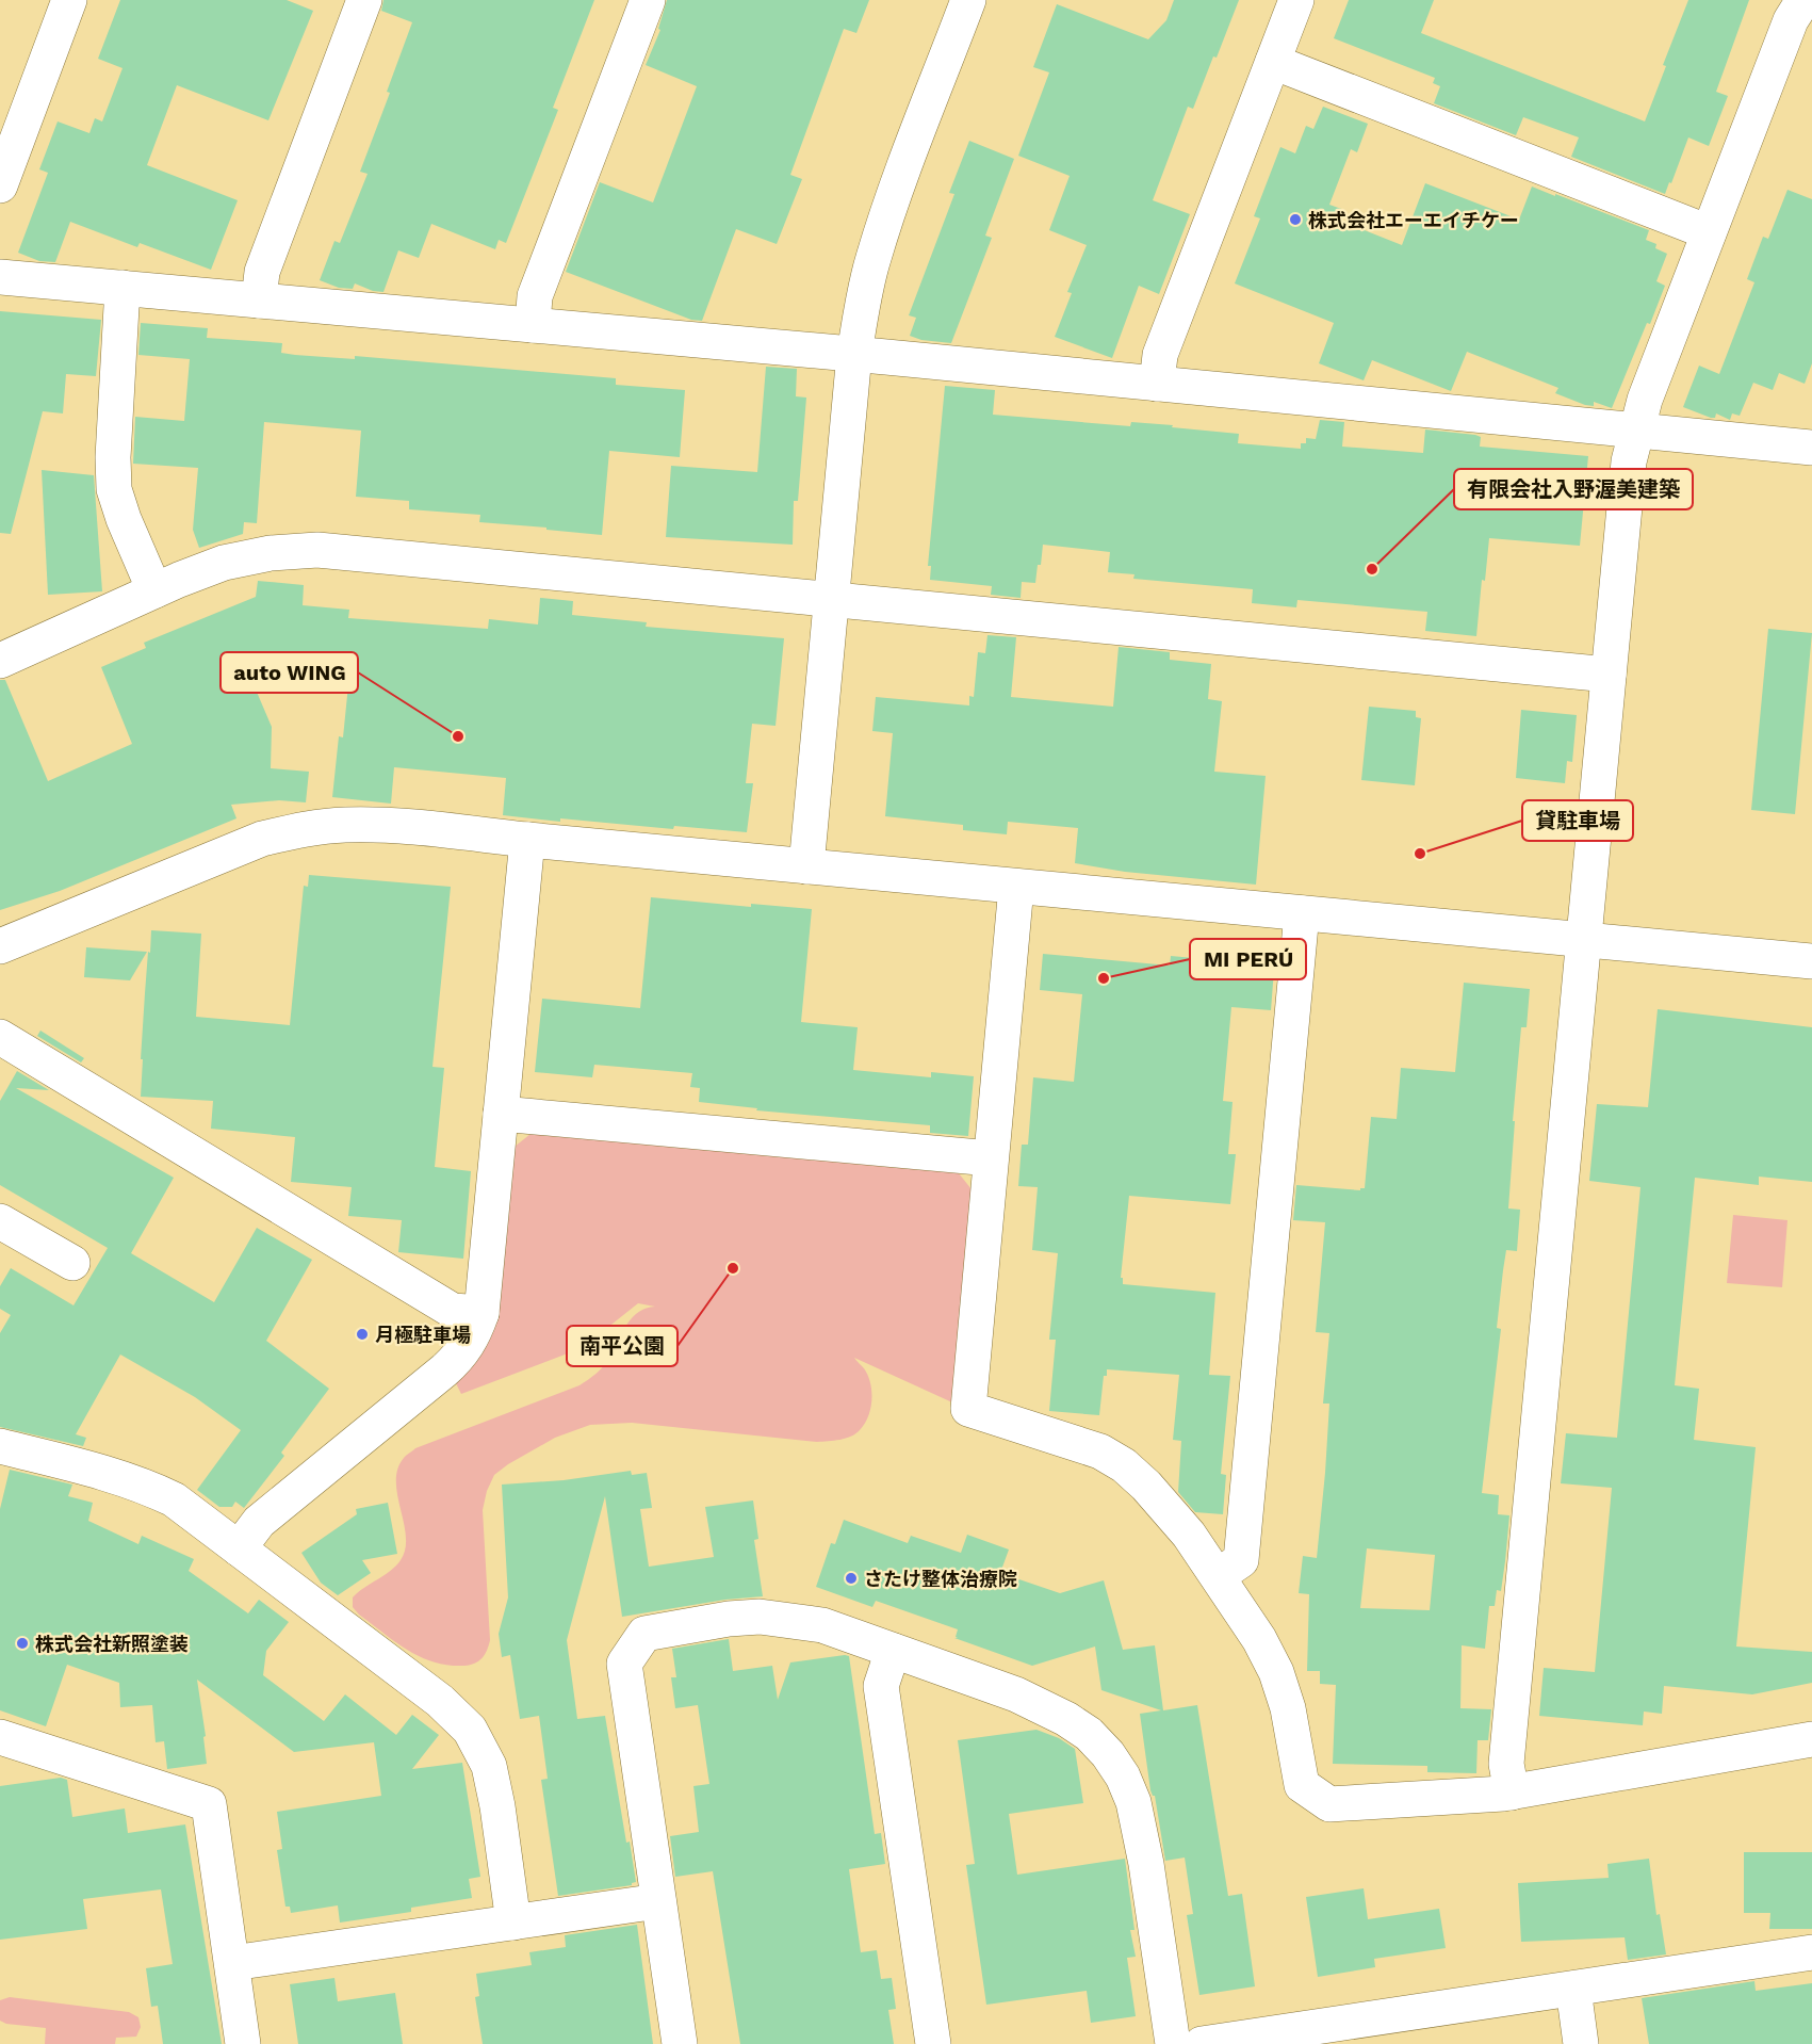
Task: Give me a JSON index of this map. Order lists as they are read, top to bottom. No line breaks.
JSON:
{"places":["株式会社エーエイチケー","有限会社入野渥美建築","auto WING","貸駐車場","MI PERÚ","南平公園","月極駐車場","さたけ整体治療院","株式会社新照塗装"]}
